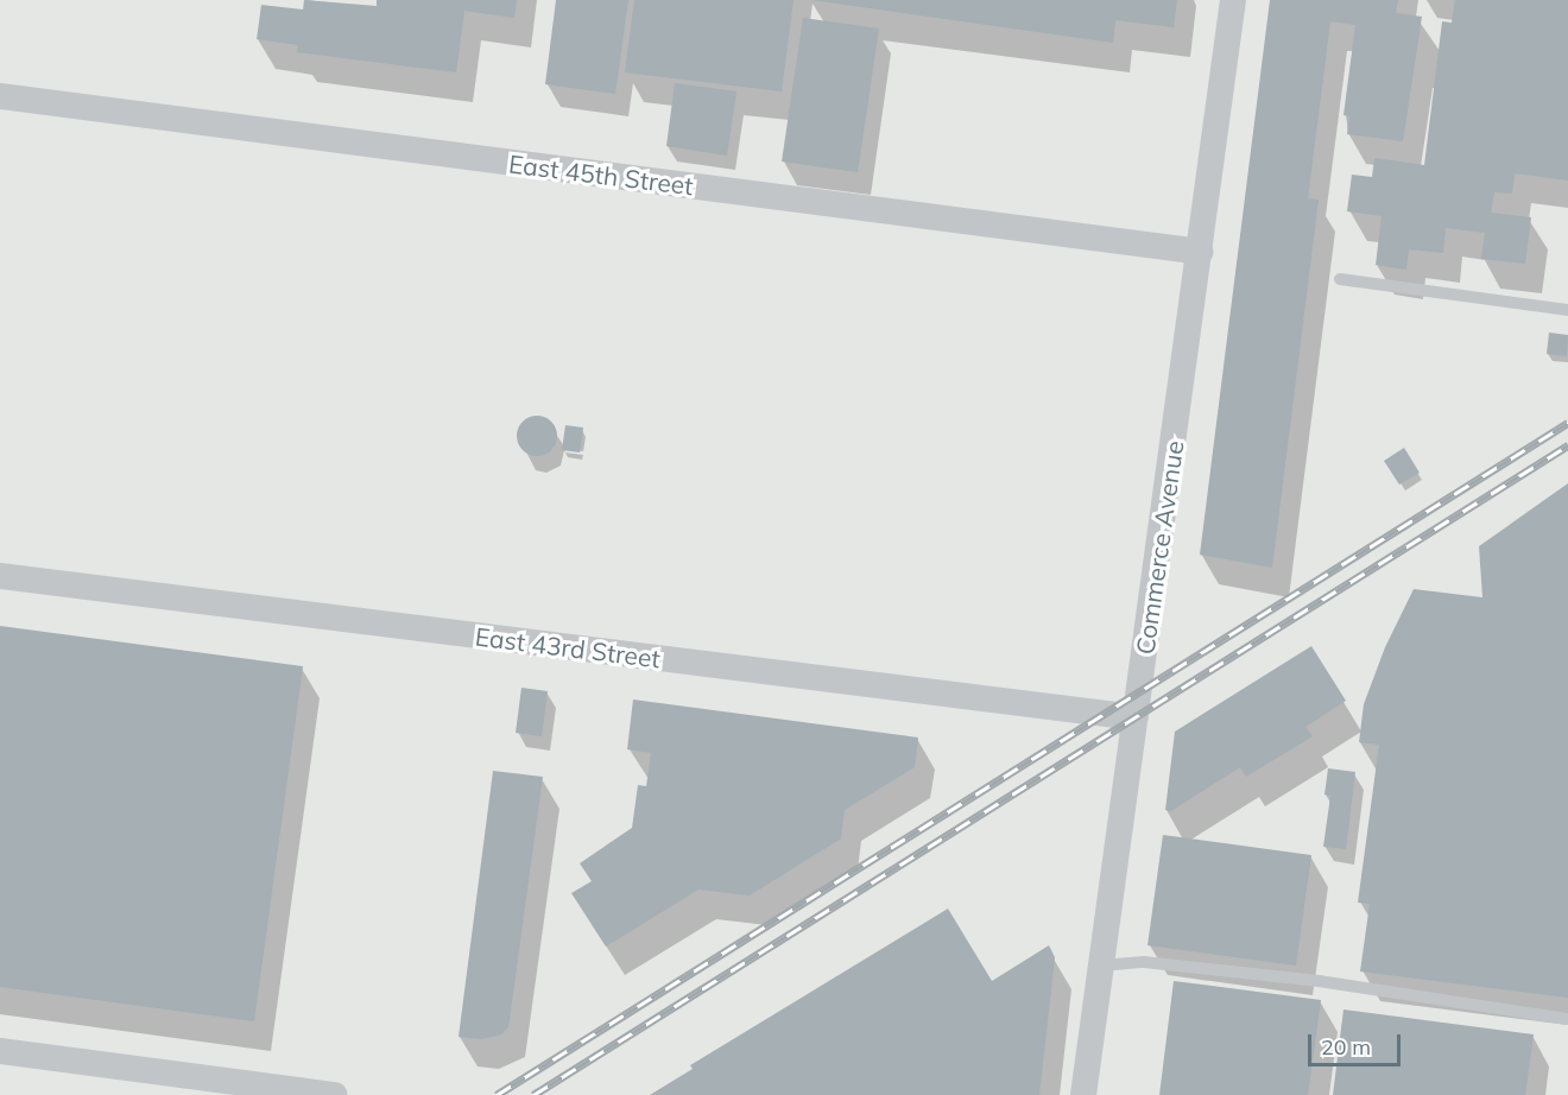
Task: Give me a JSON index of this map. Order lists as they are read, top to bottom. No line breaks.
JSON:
{"streets":{"street":["East 45th Street","Commerce Avenue","East 43rd Street"]},"crossings":[["East 45th Street","Commerce Avenue"],["Commerce Avenue","East 43rd Street"]],"scale_bar":"20 m"}
